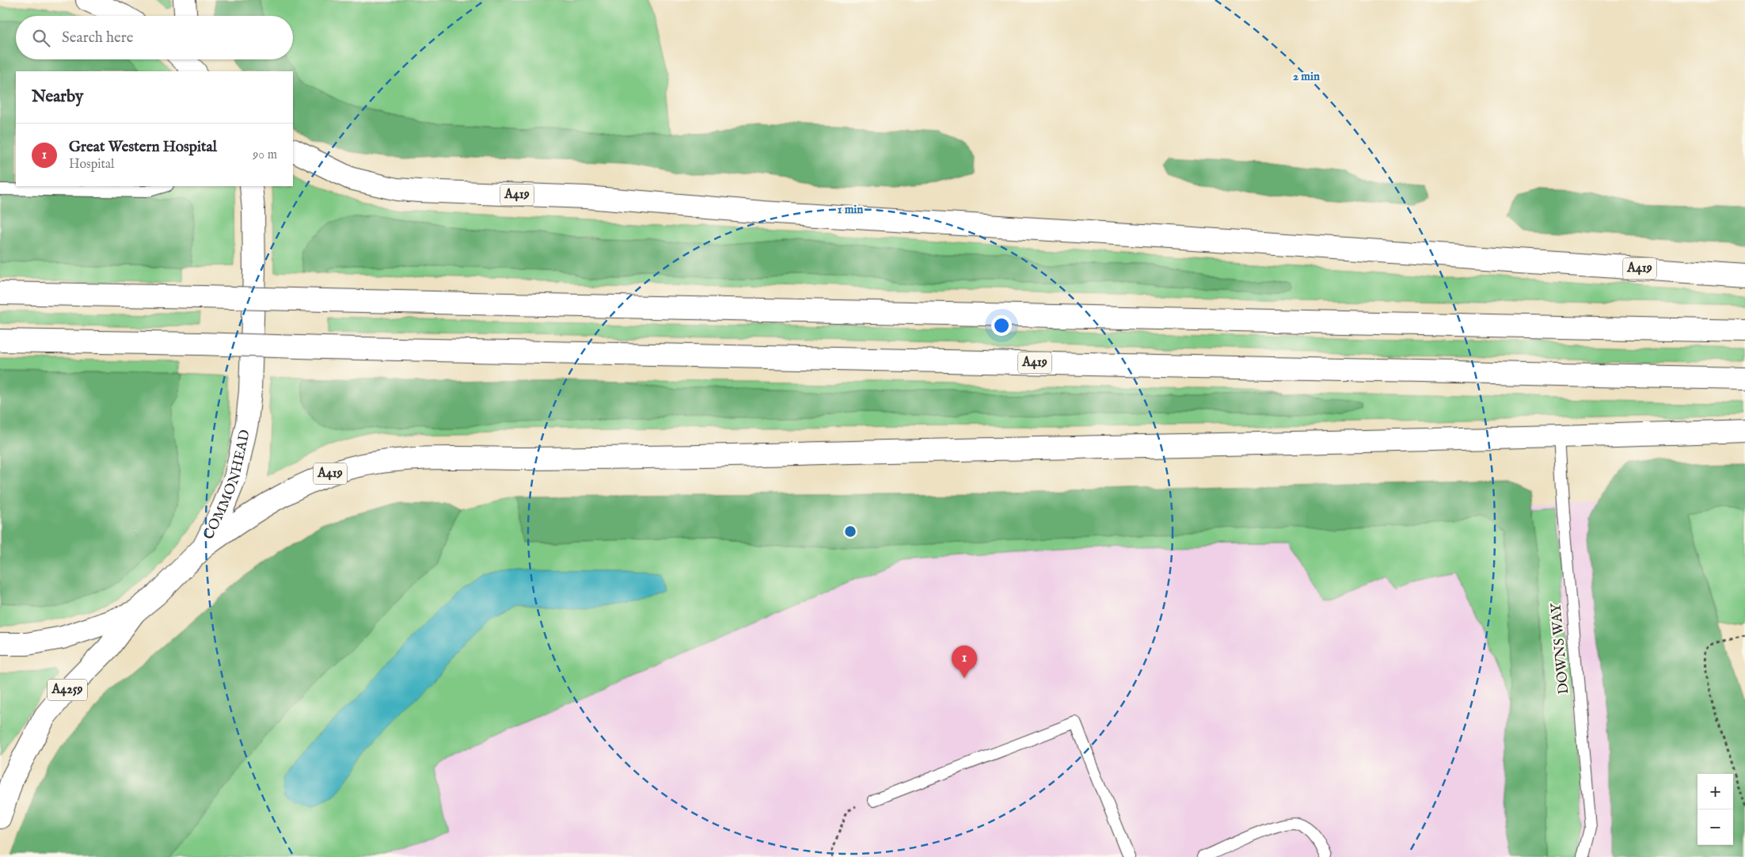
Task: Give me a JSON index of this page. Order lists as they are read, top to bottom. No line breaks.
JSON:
{"streets":{"main road":["A419","COMMONHEAD","A4259"],"lane":["DOWNS WAY"]},"crossings":[["A419","COMMONHEAD"],["A419","DOWNS WAY"],["COMMONHEAD","A4259"]],"page":{"search":"Search here","heading":"Nearby","list":[{"mark":"1","name":"Great Western Hospital","note":"Hospital","value":"90 m"}],"pins":"1","map_buttons":["+","−"]},"rings":["2 min","1 min"]}
